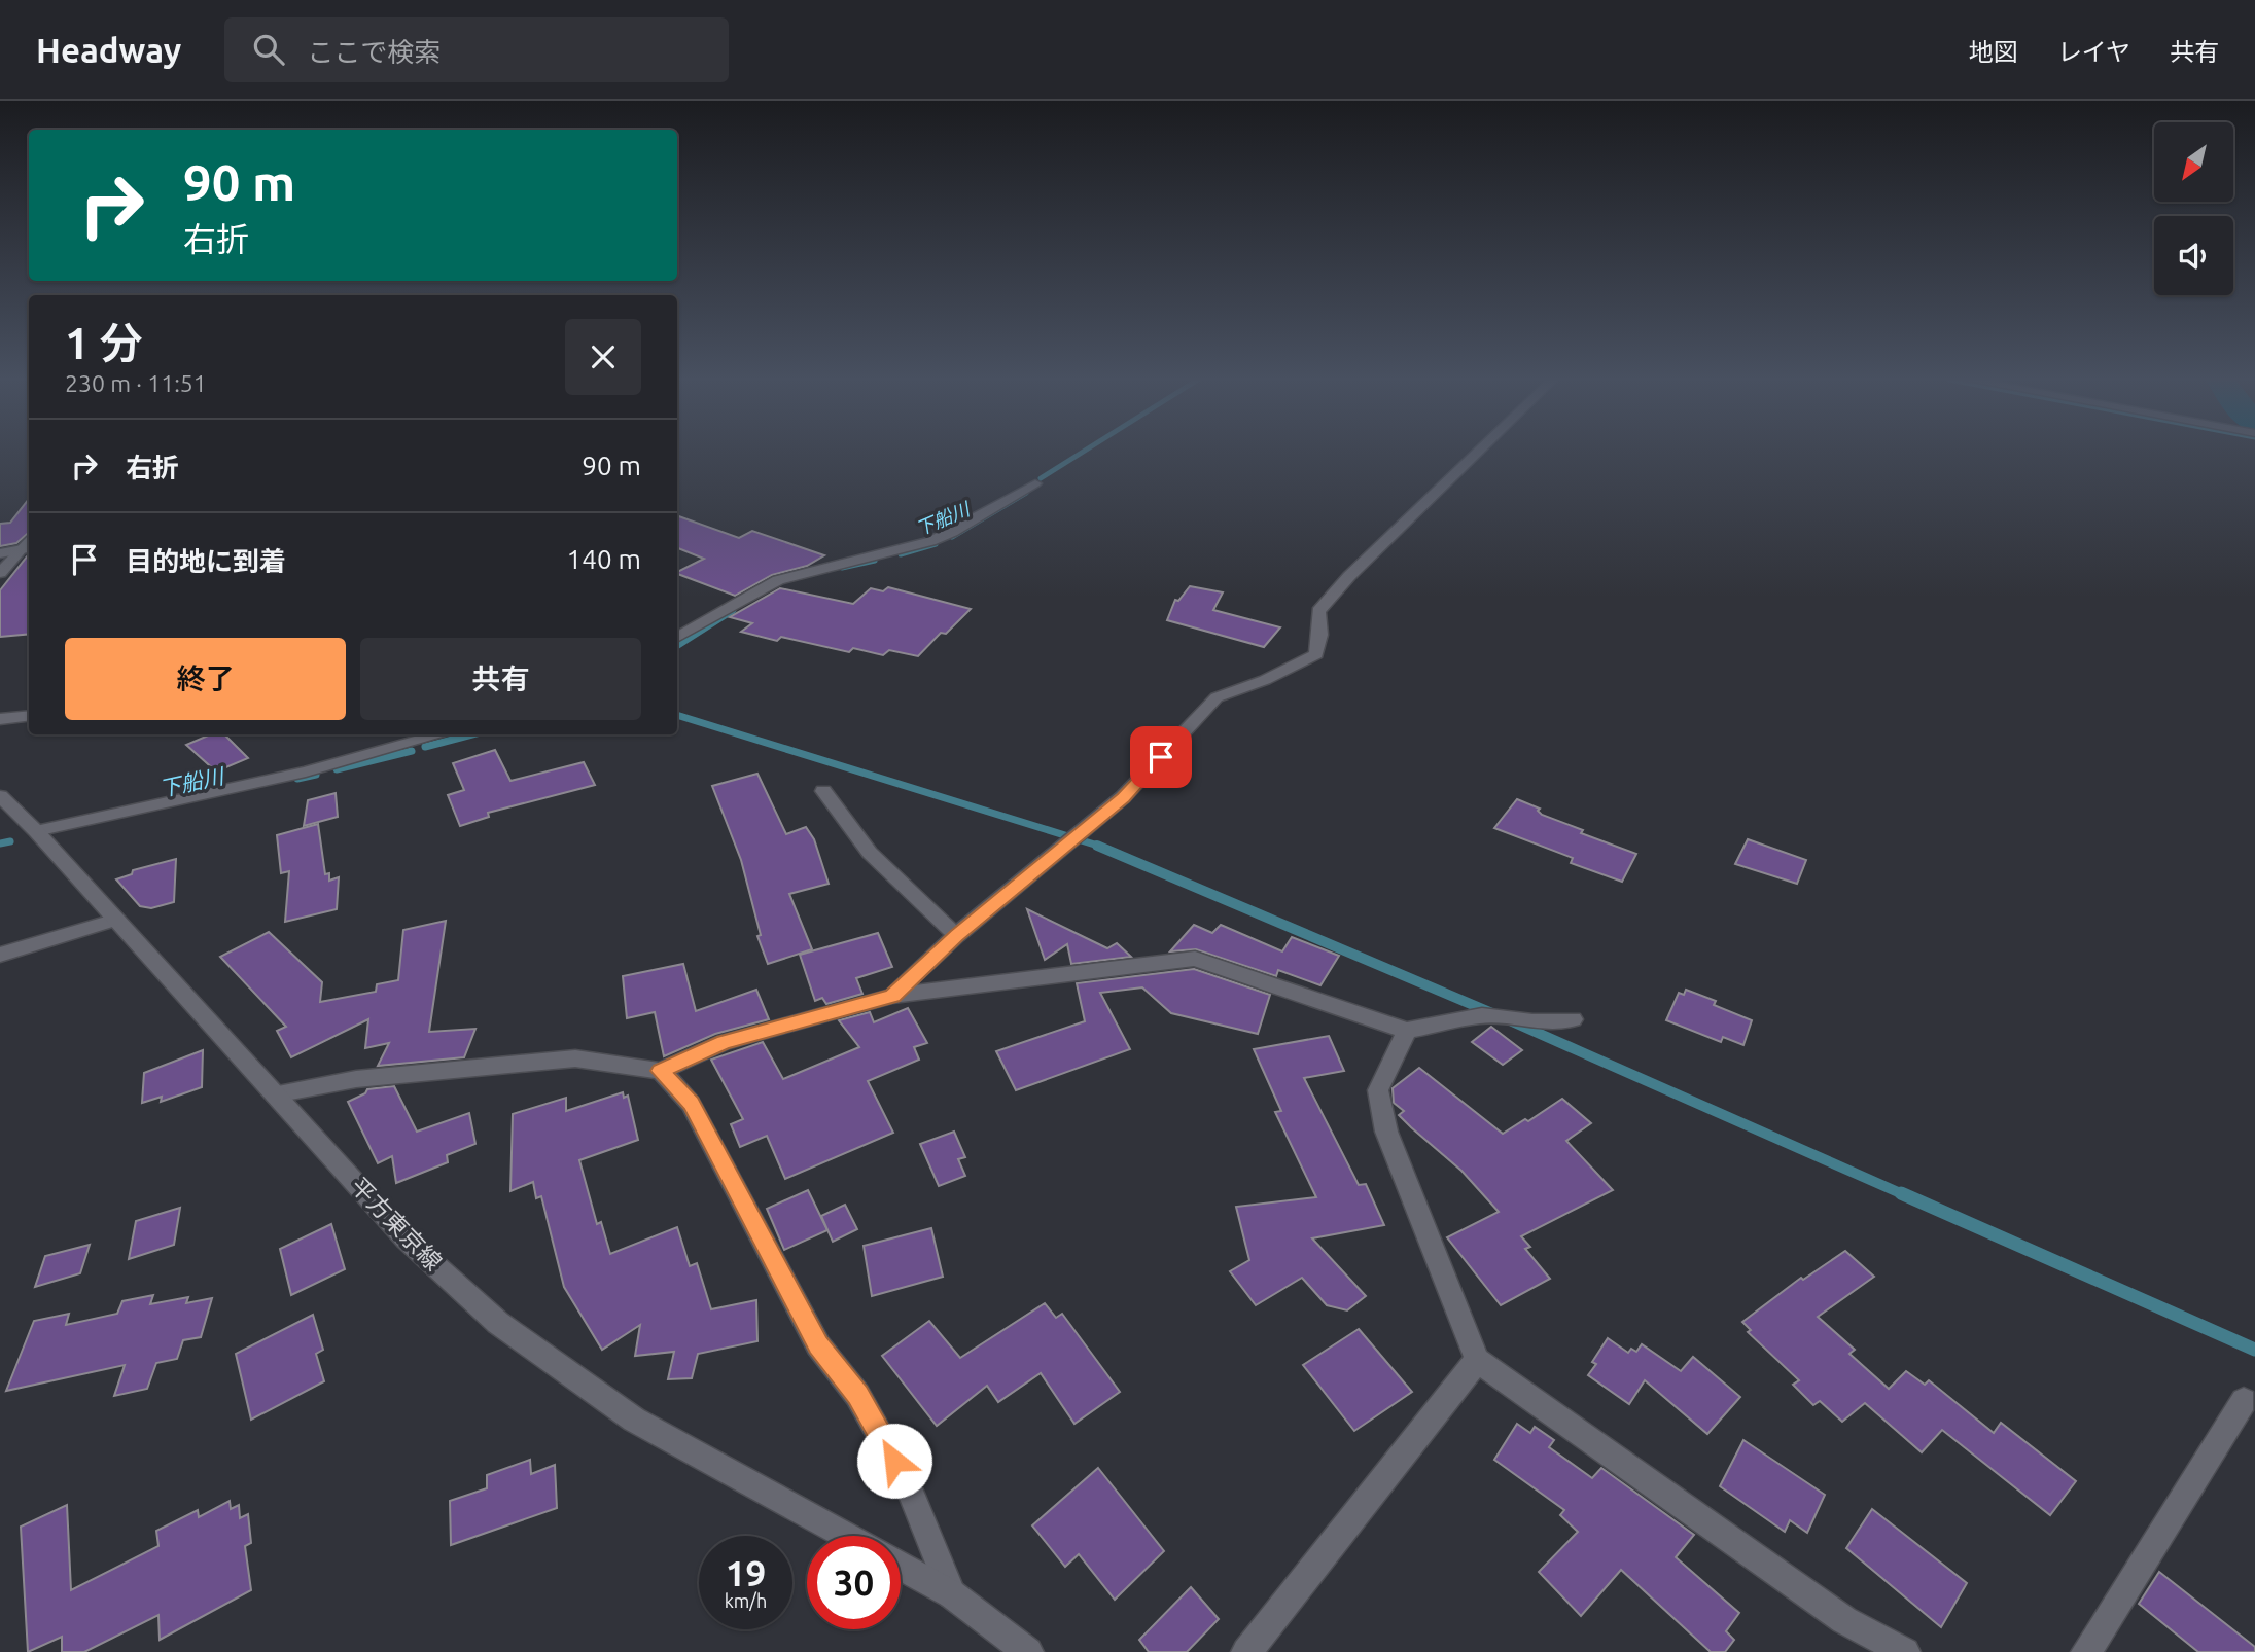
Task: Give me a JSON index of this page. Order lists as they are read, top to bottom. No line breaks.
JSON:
{"streets":{"street":["平方東京線"]},"water":["下船川"],"north":"bottom left","page":{"header":"Headway","search":"ここで検索","nav":["地図","レイヤ","共有"],"turn":["90 m","右折"],"heading":["1 分","230 m · 11:51"],"list":[{"name":"右折","value":"90 m"},{"name":"目的地に到着","value":"140 m"}],"buttons":["終了","共有"],"speed":"19 km/h","limit":"30"}}
